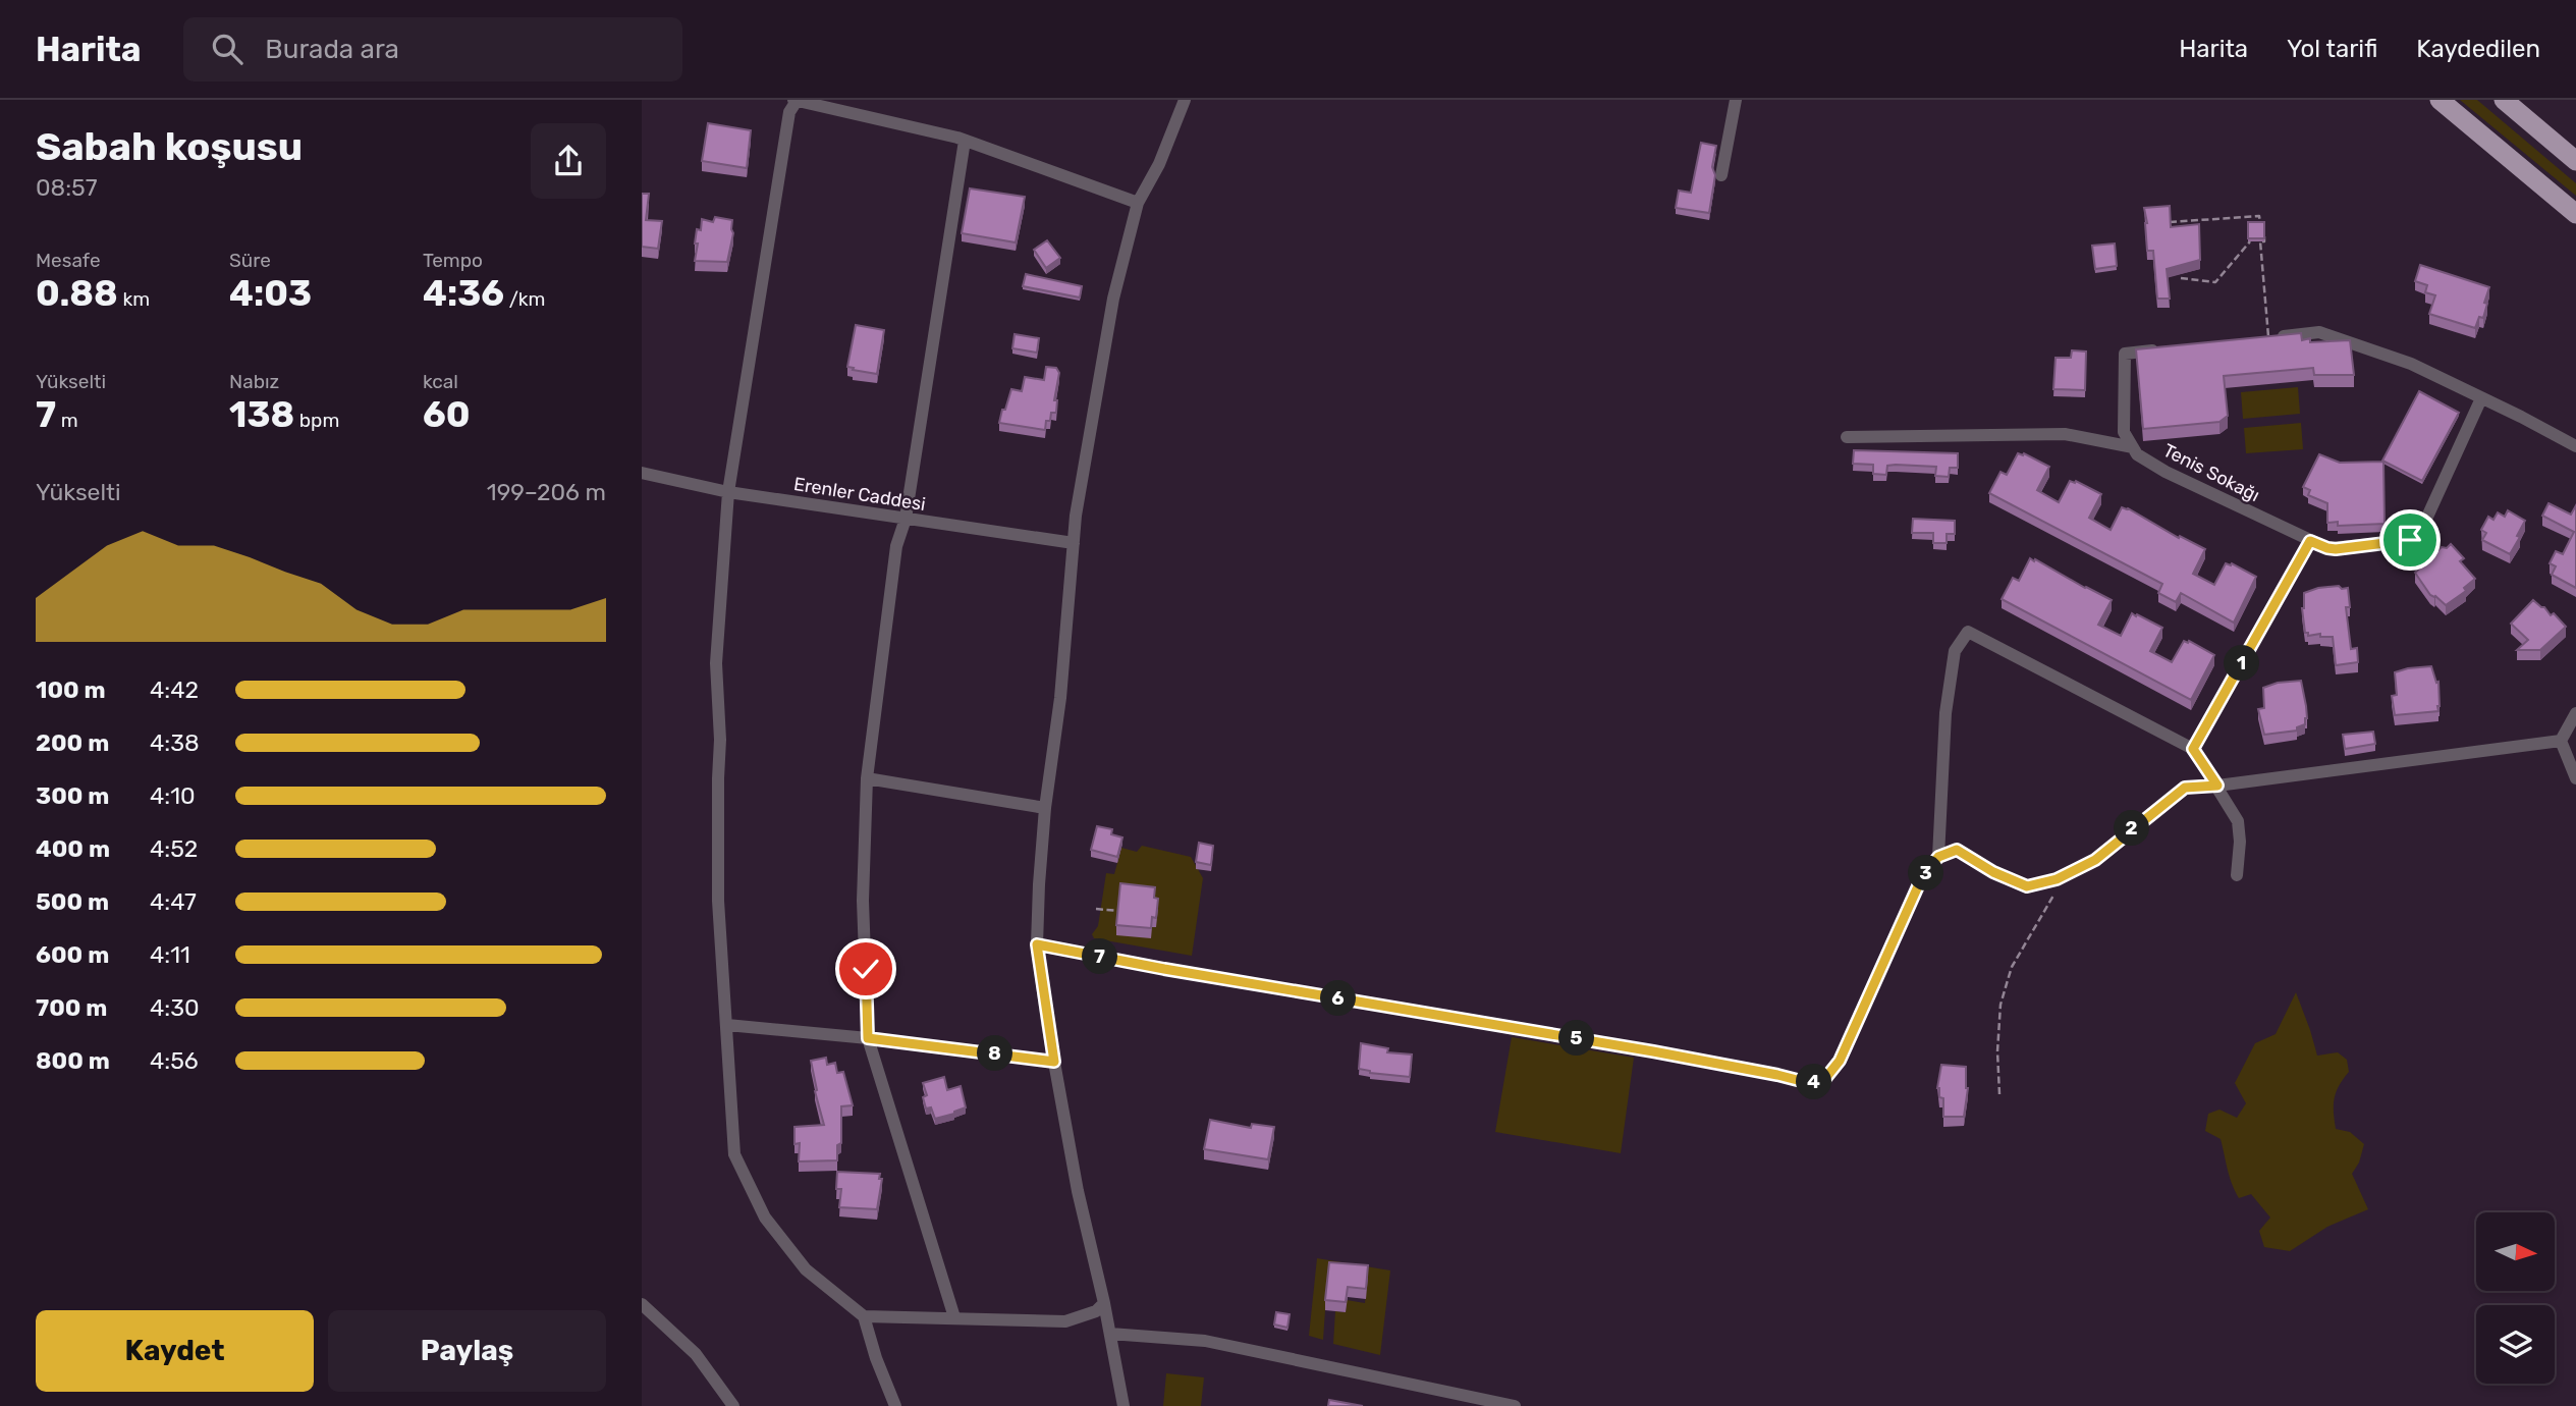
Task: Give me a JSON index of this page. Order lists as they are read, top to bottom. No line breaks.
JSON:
{"streets":{"street":["Tenis Sokağı","Erenler Caddesi"]},"north":"right","page":{"header":"Harita","search":"Burada ara","nav":["Harita","Yol tarifi","Kaydedilen"],"heading":["Sabah koşusu","08:57"],"stats":[["Mesafe","0.88 km"],["Süre","4:03"],["Tempo","4:36 /km"],["Yükselti","7 m"],["Nabız","138 bpm"],["kcal","60"]],"chart":["Yükselti","199–206 m"],"pins":["1","2","3","7","6","5","8","4"],"list":[{"name":"100 m","note":"4:42"},{"name":"200 m","note":"4:38"},{"name":"300 m","note":"4:10"},{"name":"400 m","note":"4:52"},{"name":"500 m","note":"4:47"},{"name":"600 m","note":"4:11"},{"name":"700 m","note":"4:30"},{"name":"800 m","note":"4:56"}],"buttons":["Kaydet","Paylaş"]}}
